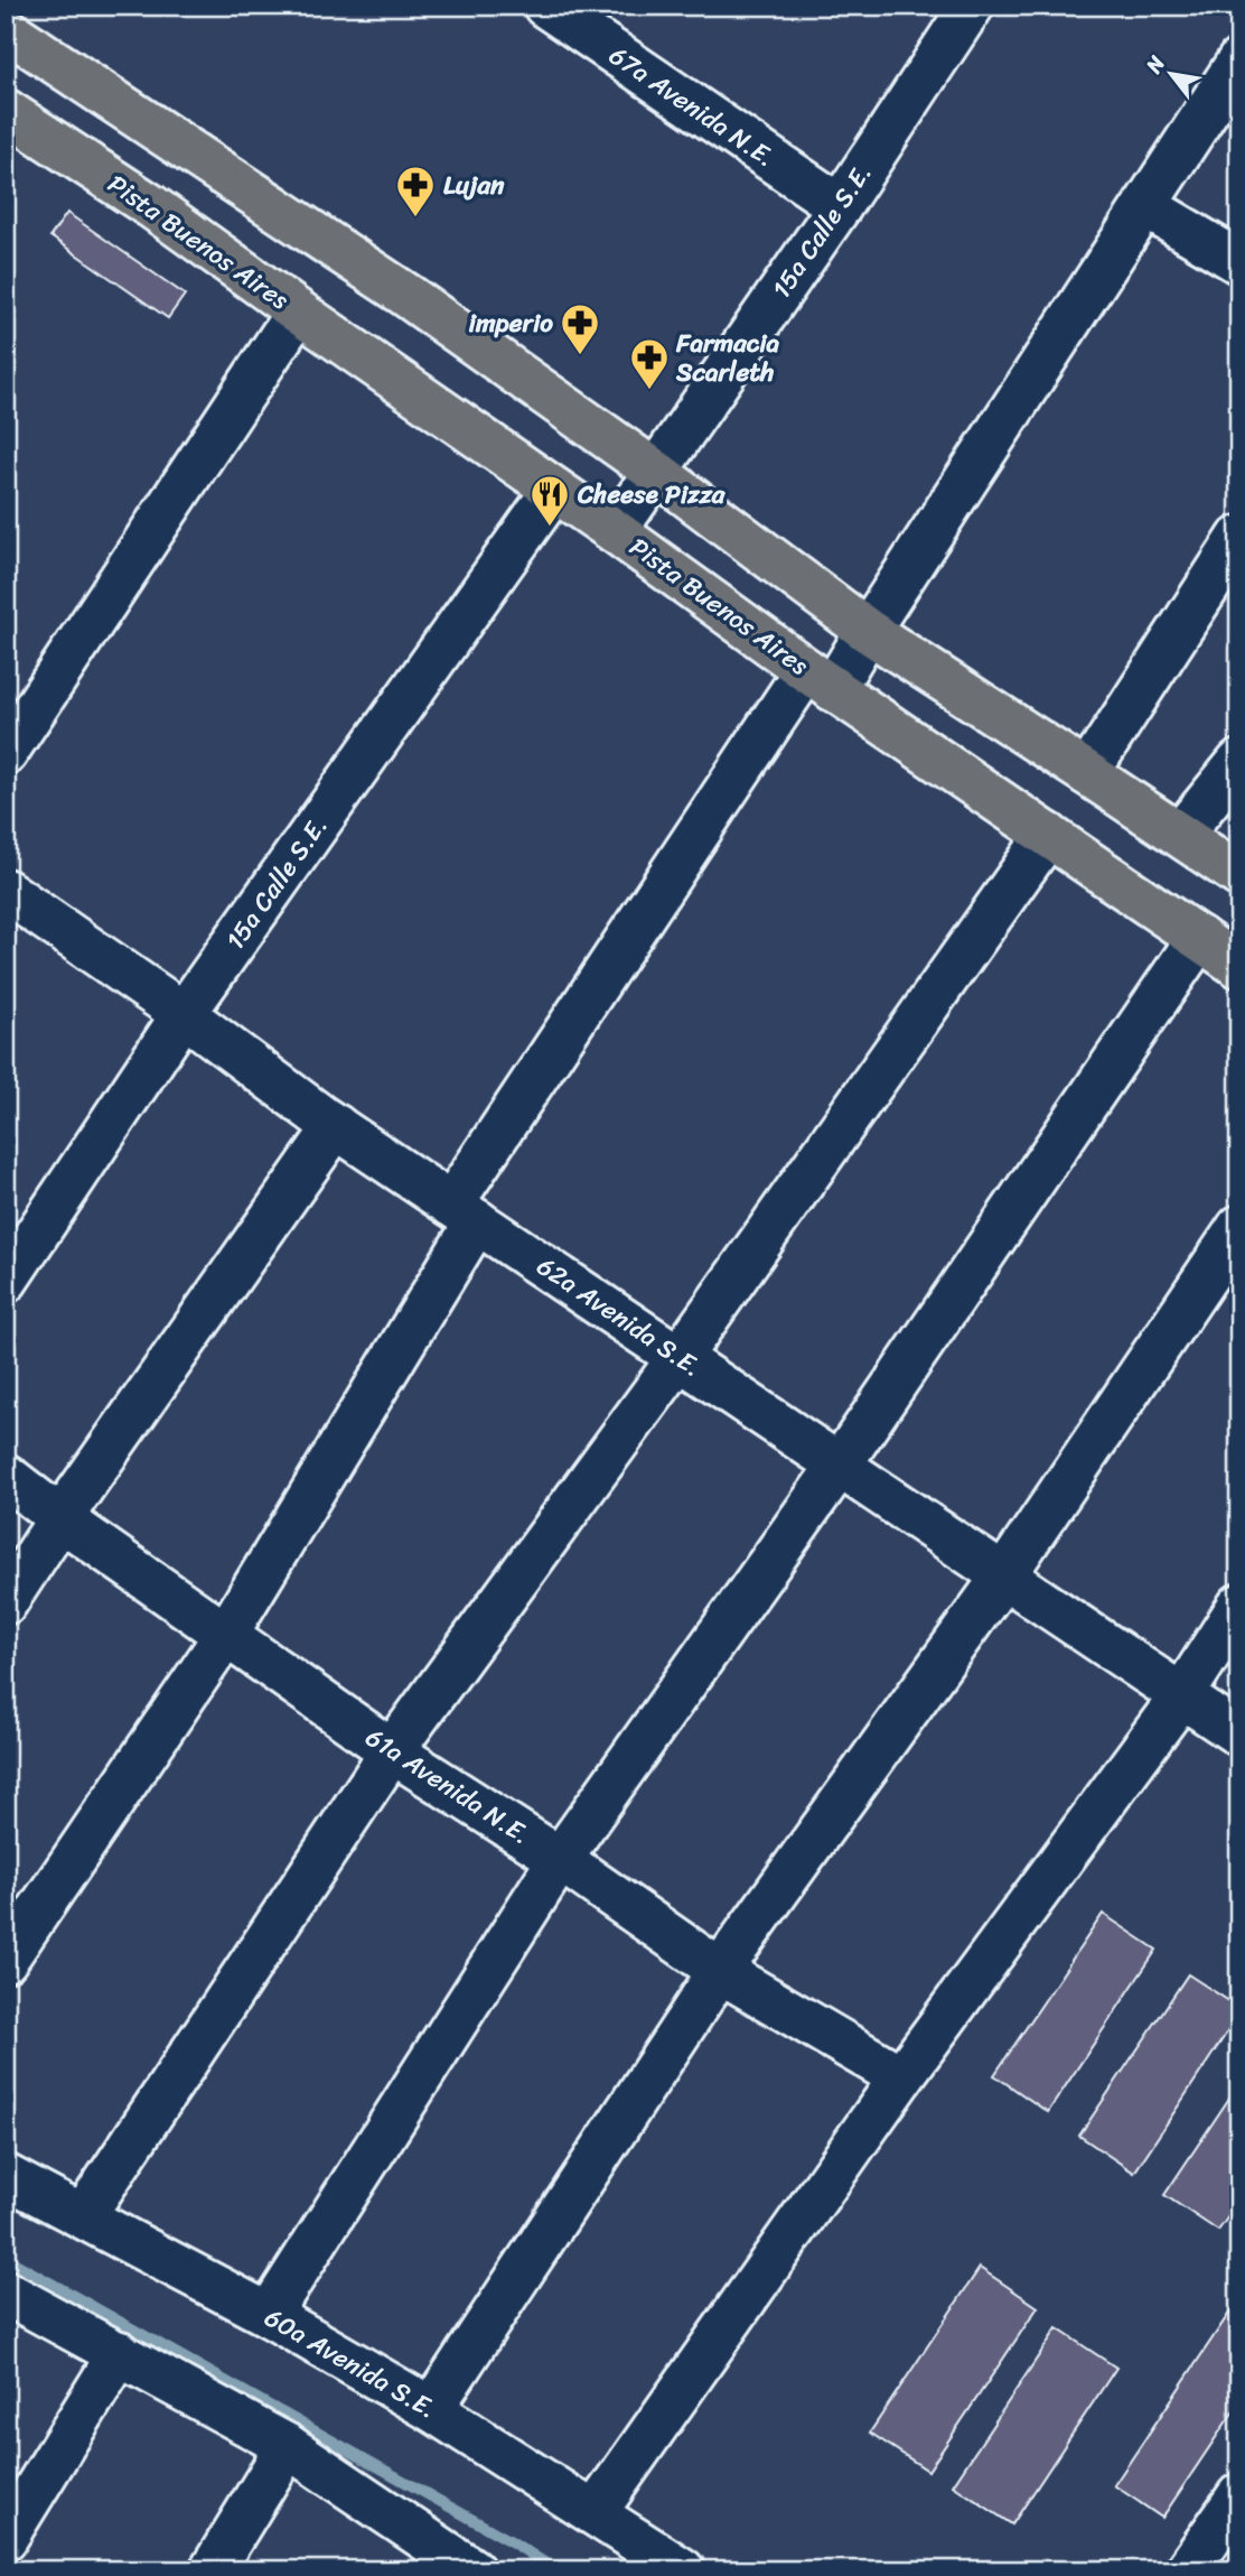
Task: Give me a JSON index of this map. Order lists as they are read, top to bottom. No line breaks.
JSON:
{"streets":{"main road":["Pista Buenos Aires"],"street":["67a Avenida N.E.","15a Calle S.E.","62a Avenida S.E.","61a Avenida N.E.","60a Avenida S.E."]},"crossings":[["67a Avenida N.E.","15a Calle S.E."],["15a Calle S.E.","Pista Buenos Aires"],["15a Calle S.E.","62a Avenida S.E."]],"places":{"pharmacy":["Lujan","imperio","Farmacia Scarleth"],"restaurant":["Cheese Pizza"]},"north":"top left"}
